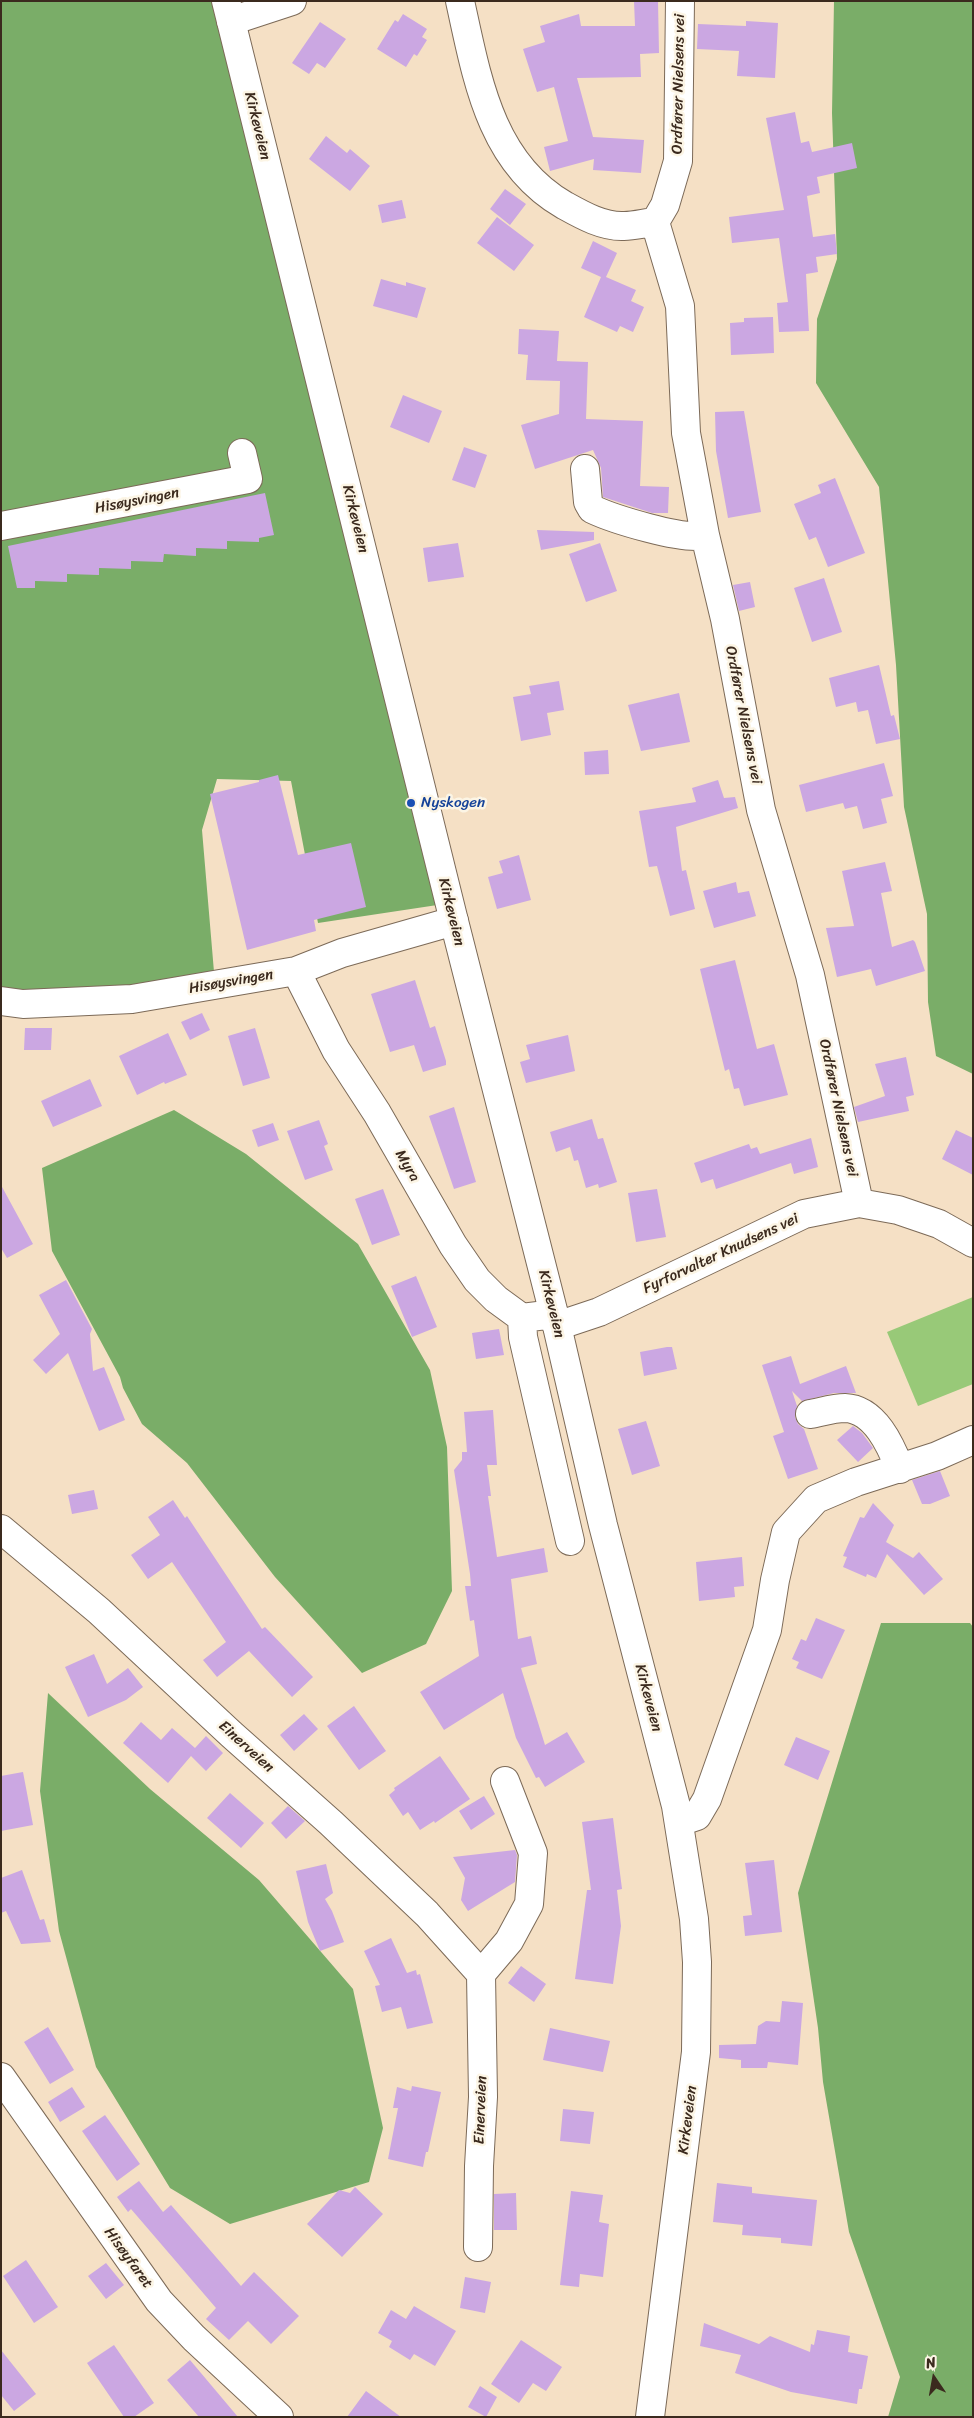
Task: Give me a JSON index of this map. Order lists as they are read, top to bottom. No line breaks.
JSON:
{"streets":{"street":["Ordfører Nielsens vei","Kirkeveien","Hisøysvingen","Myra","Fyrforvalter Knudsens vei","Einerveien","Hisøyfaret"]},"crossings":[["Ordfører Nielsens vei","Fyrforvalter Knudsens vei"],["Kirkeveien","Hisøysvingen"],["Kirkeveien","Fyrforvalter Knudsens vei"],["Hisøysvingen","Myra"]],"places":["Nyskogen"],"north":"top"}
